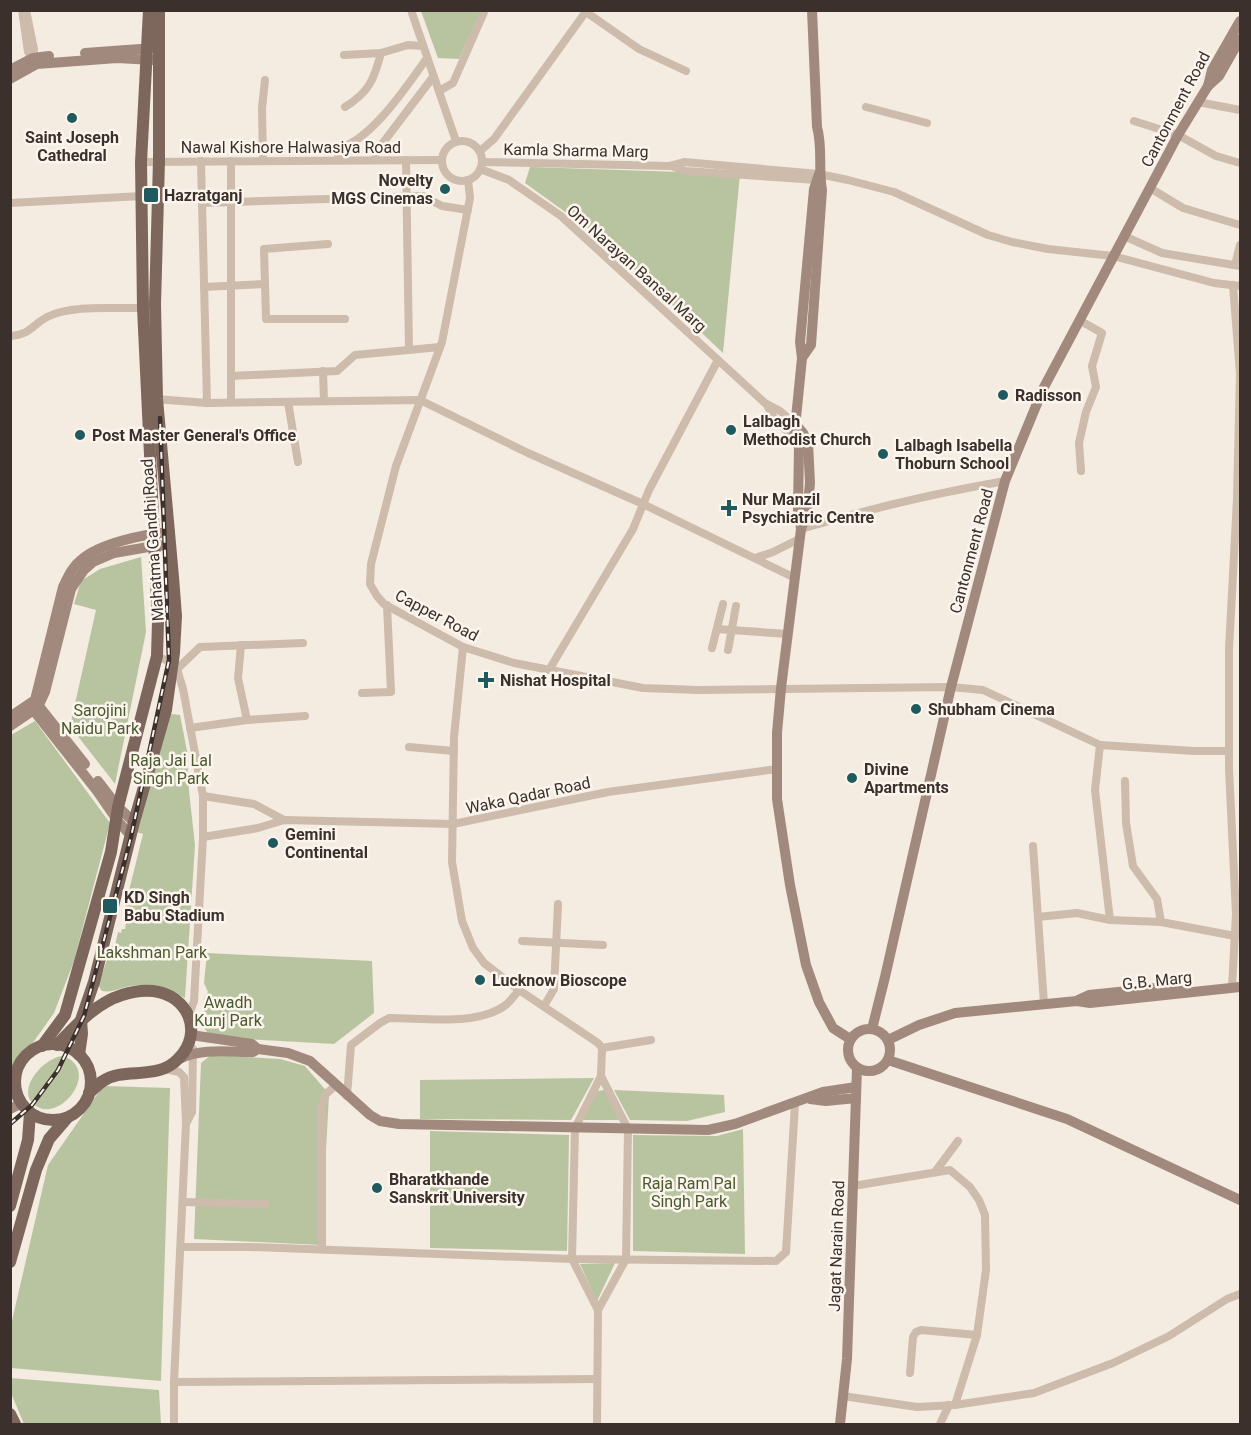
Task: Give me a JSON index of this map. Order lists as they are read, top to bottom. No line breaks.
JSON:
{"streets":{"main road":["Mahatma Gandhi Road"],"street":["Cantonment Road","Nawal Kishore Halwasiya Road","Kamla Sharma Marg","Om Narayan Bansal Marg","Capper Road","Waka Qadar Road","G.B. Marg","Jagat Narain Road"]},"crossings":[["Cantonment Road","Kamla Sharma Marg"],["Cantonment Road","Capper Road"],["Cantonment Road","G.B. Marg"],["Cantonment Road","Jagat Narain Road"],["Nawal Kishore Halwasiya Road","Kamla Sharma Marg"],["Nawal Kishore Halwasiya Road","Om Narayan Bansal Marg"],["Nawal Kishore Halwasiya Road","Mahatma Gandhi Road"],["Nawal Kishore Halwasiya Road","Capper Road"],["Kamla Sharma Marg","Om Narayan Bansal Marg"],["Kamla Sharma Marg","Capper Road"],["Om Narayan Bansal Marg","Capper Road"],["G.B. Marg","Jagat Narain Road"]],"parks":["Sarojini Naidu Park","Raja Jai Lal Singh Park","Lakshman Park","Awadh Kunj Park","Raja Ram Pal Singh Park"],"places":{"other":["Saint Joseph Cathedral","Novelty MGS Cinemas","Radisson","Lalbagh Methodist Church","Post Master General's Office","Lalbagh Isabella Thoburn School","Shubham Cinema","Divine Apartments","Gemini Continental","Lucknow Bioscope","Bharatkhande Sanskrit University"],"transit":["Hazratganj","KD Singh Babu Stadium"],"health":["Nur Manzil Psychiatric Centre","Nishat Hospital"]}}
